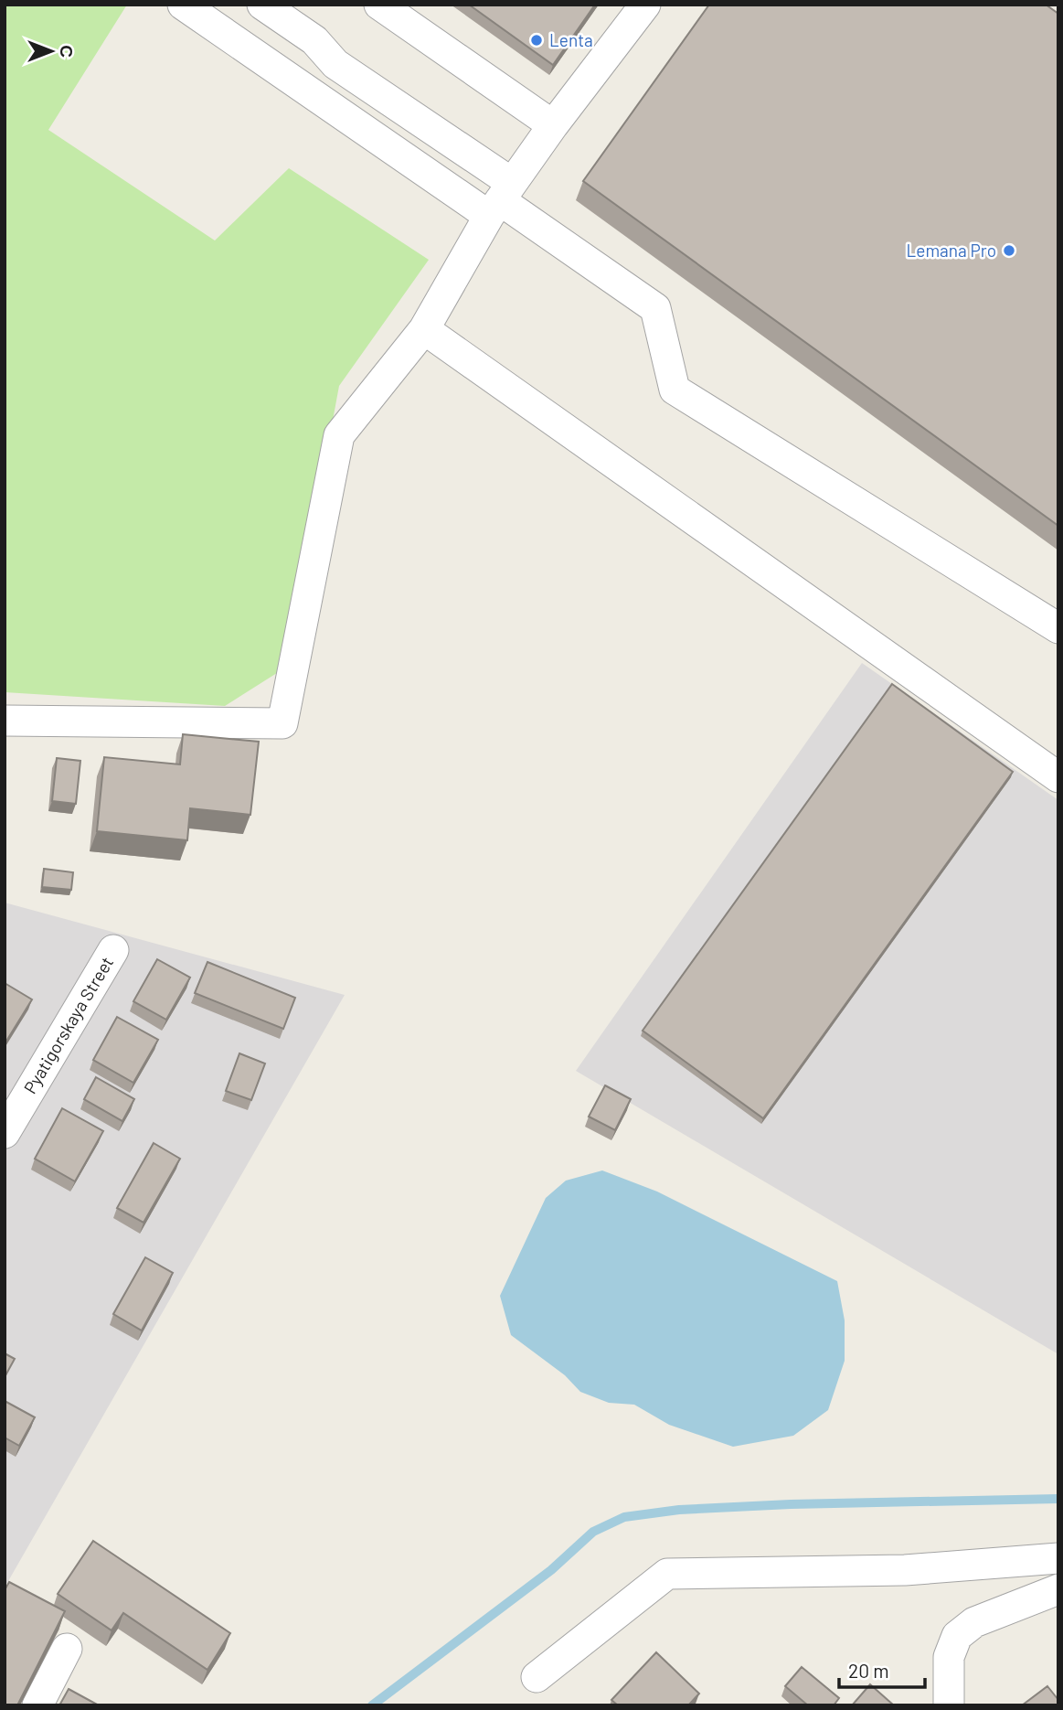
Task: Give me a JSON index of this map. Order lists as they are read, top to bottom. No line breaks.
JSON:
{"streets":{"street":["Pyatigorskaya Street"]},"places":["Lenta","Lemana Pro"],"scale_bar":"20 m","north":"right"}
